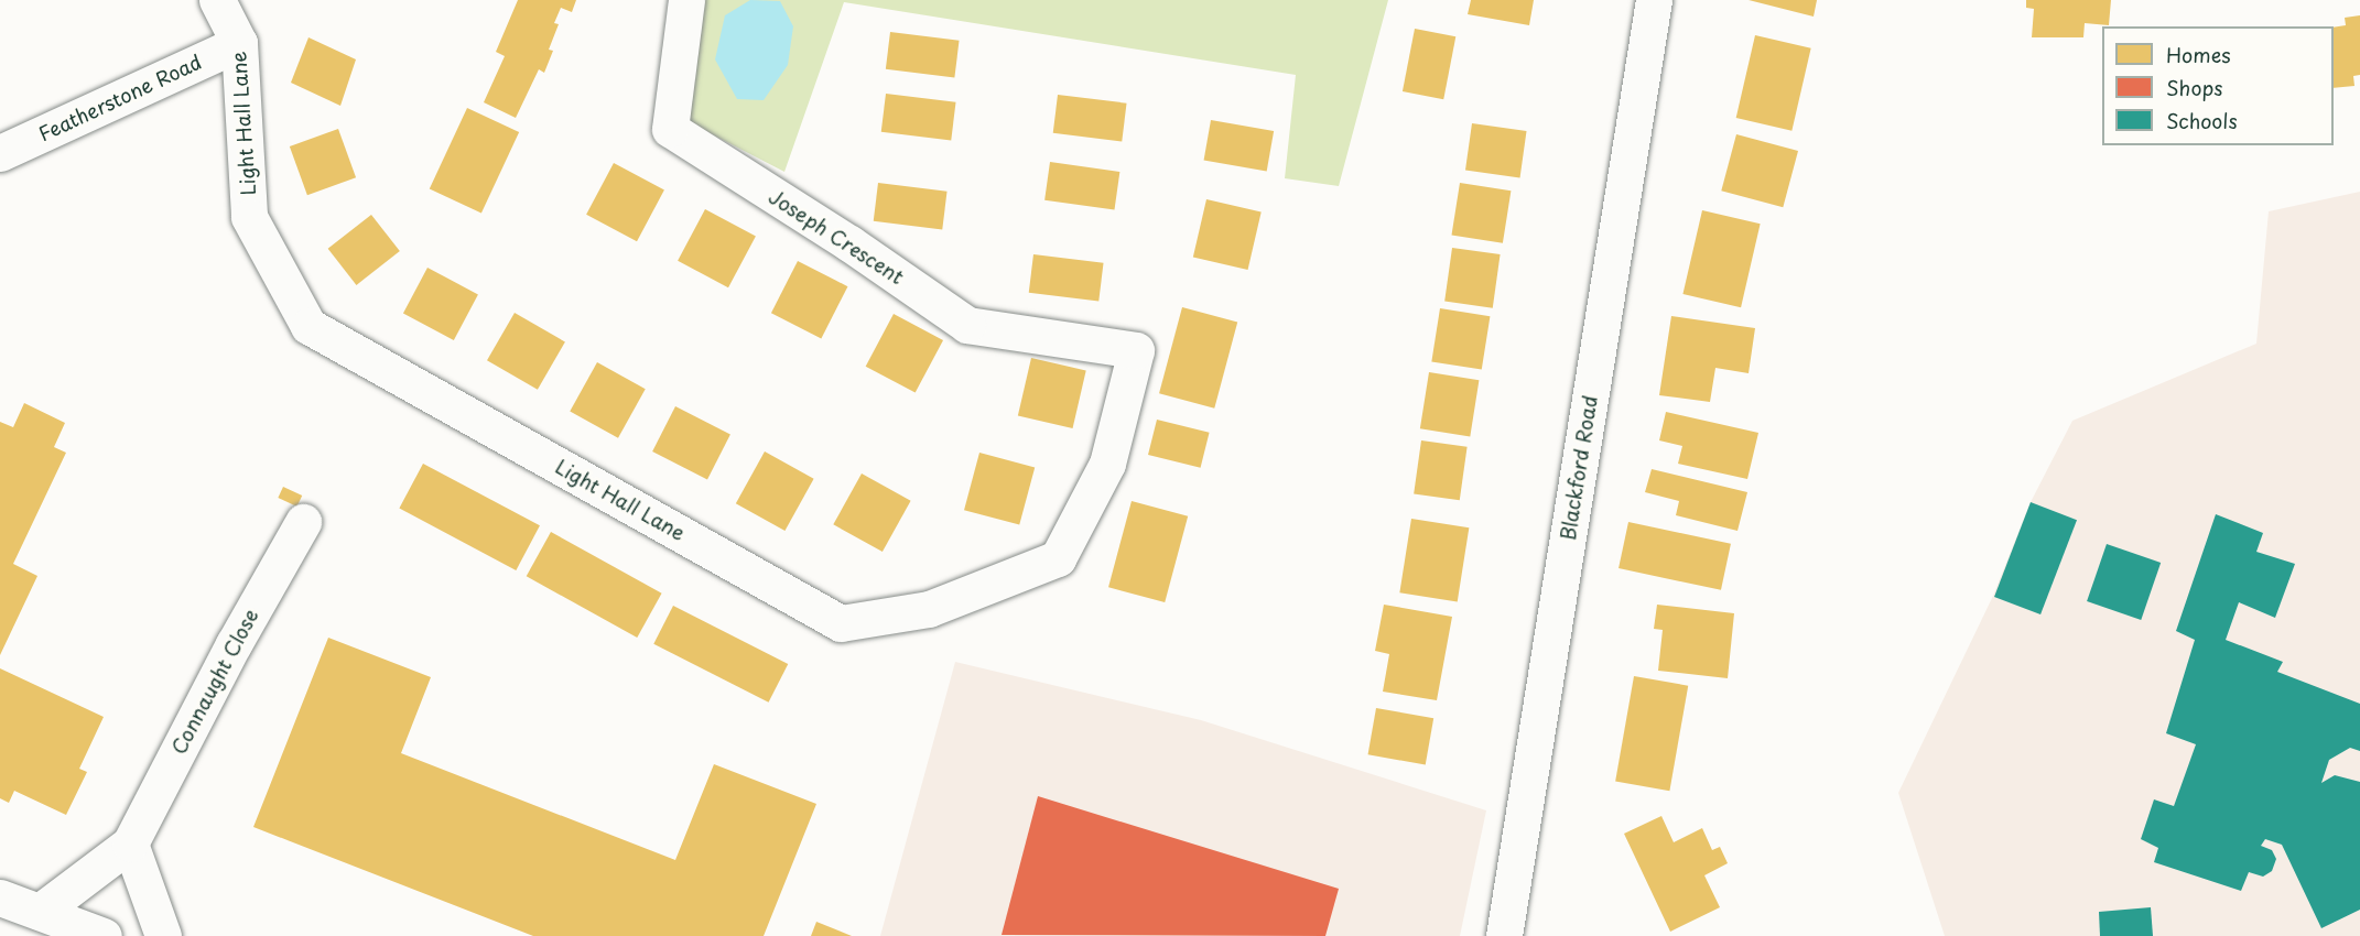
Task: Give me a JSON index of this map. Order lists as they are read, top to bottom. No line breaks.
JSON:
{"streets":{"main road":["Featherstone Road","Light Hall Lane","Joseph Crescent","Blackford Road","Connaught Close"]},"crossings":[["Featherstone Road","Light Hall Lane"],["Light Hall Lane","Joseph Crescent"]],"legend":["Homes","Shops","Schools"]}
